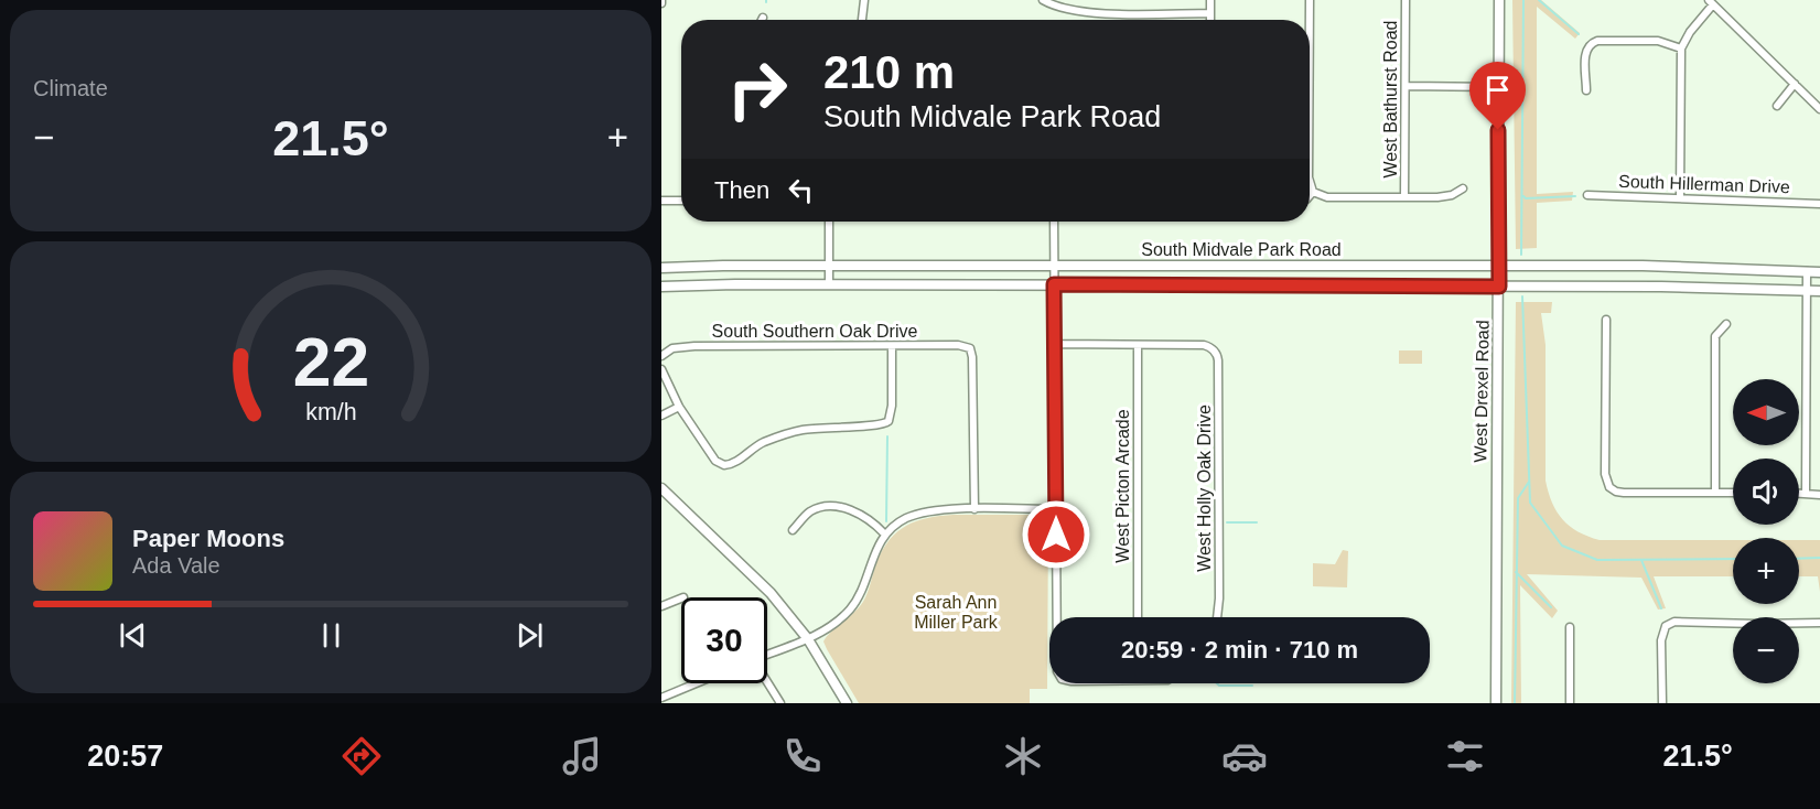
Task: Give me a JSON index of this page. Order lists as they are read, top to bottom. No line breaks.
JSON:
{"streets":{"main road":["South Midvale Park Road","West Drexel Road"],"street":["West Bathurst Road","South Hillerman Drive","South Southern Oak Drive","West Picton Arcade","West Holly Oak Drive"]},"crossings":[["South Midvale Park Road","West Drexel Road"],["West Picton Arcade","West Holly Oak Drive"]],"parks":["Sarah Ann Miller Park"],"north":"left","page":{"tile":"Climate","turn":["210 m","South Midvale Park Road"],"heat":["−","21.5°","+"],"then":"Then","map_buttons":["+","−"],"song":["Paper Moons","Ada Vale"],"limit":"30","trip":"20:59 · 2 min · 710 m","tabs":["20:57","21.5°"],"gauge":["22","km/h"]}}
